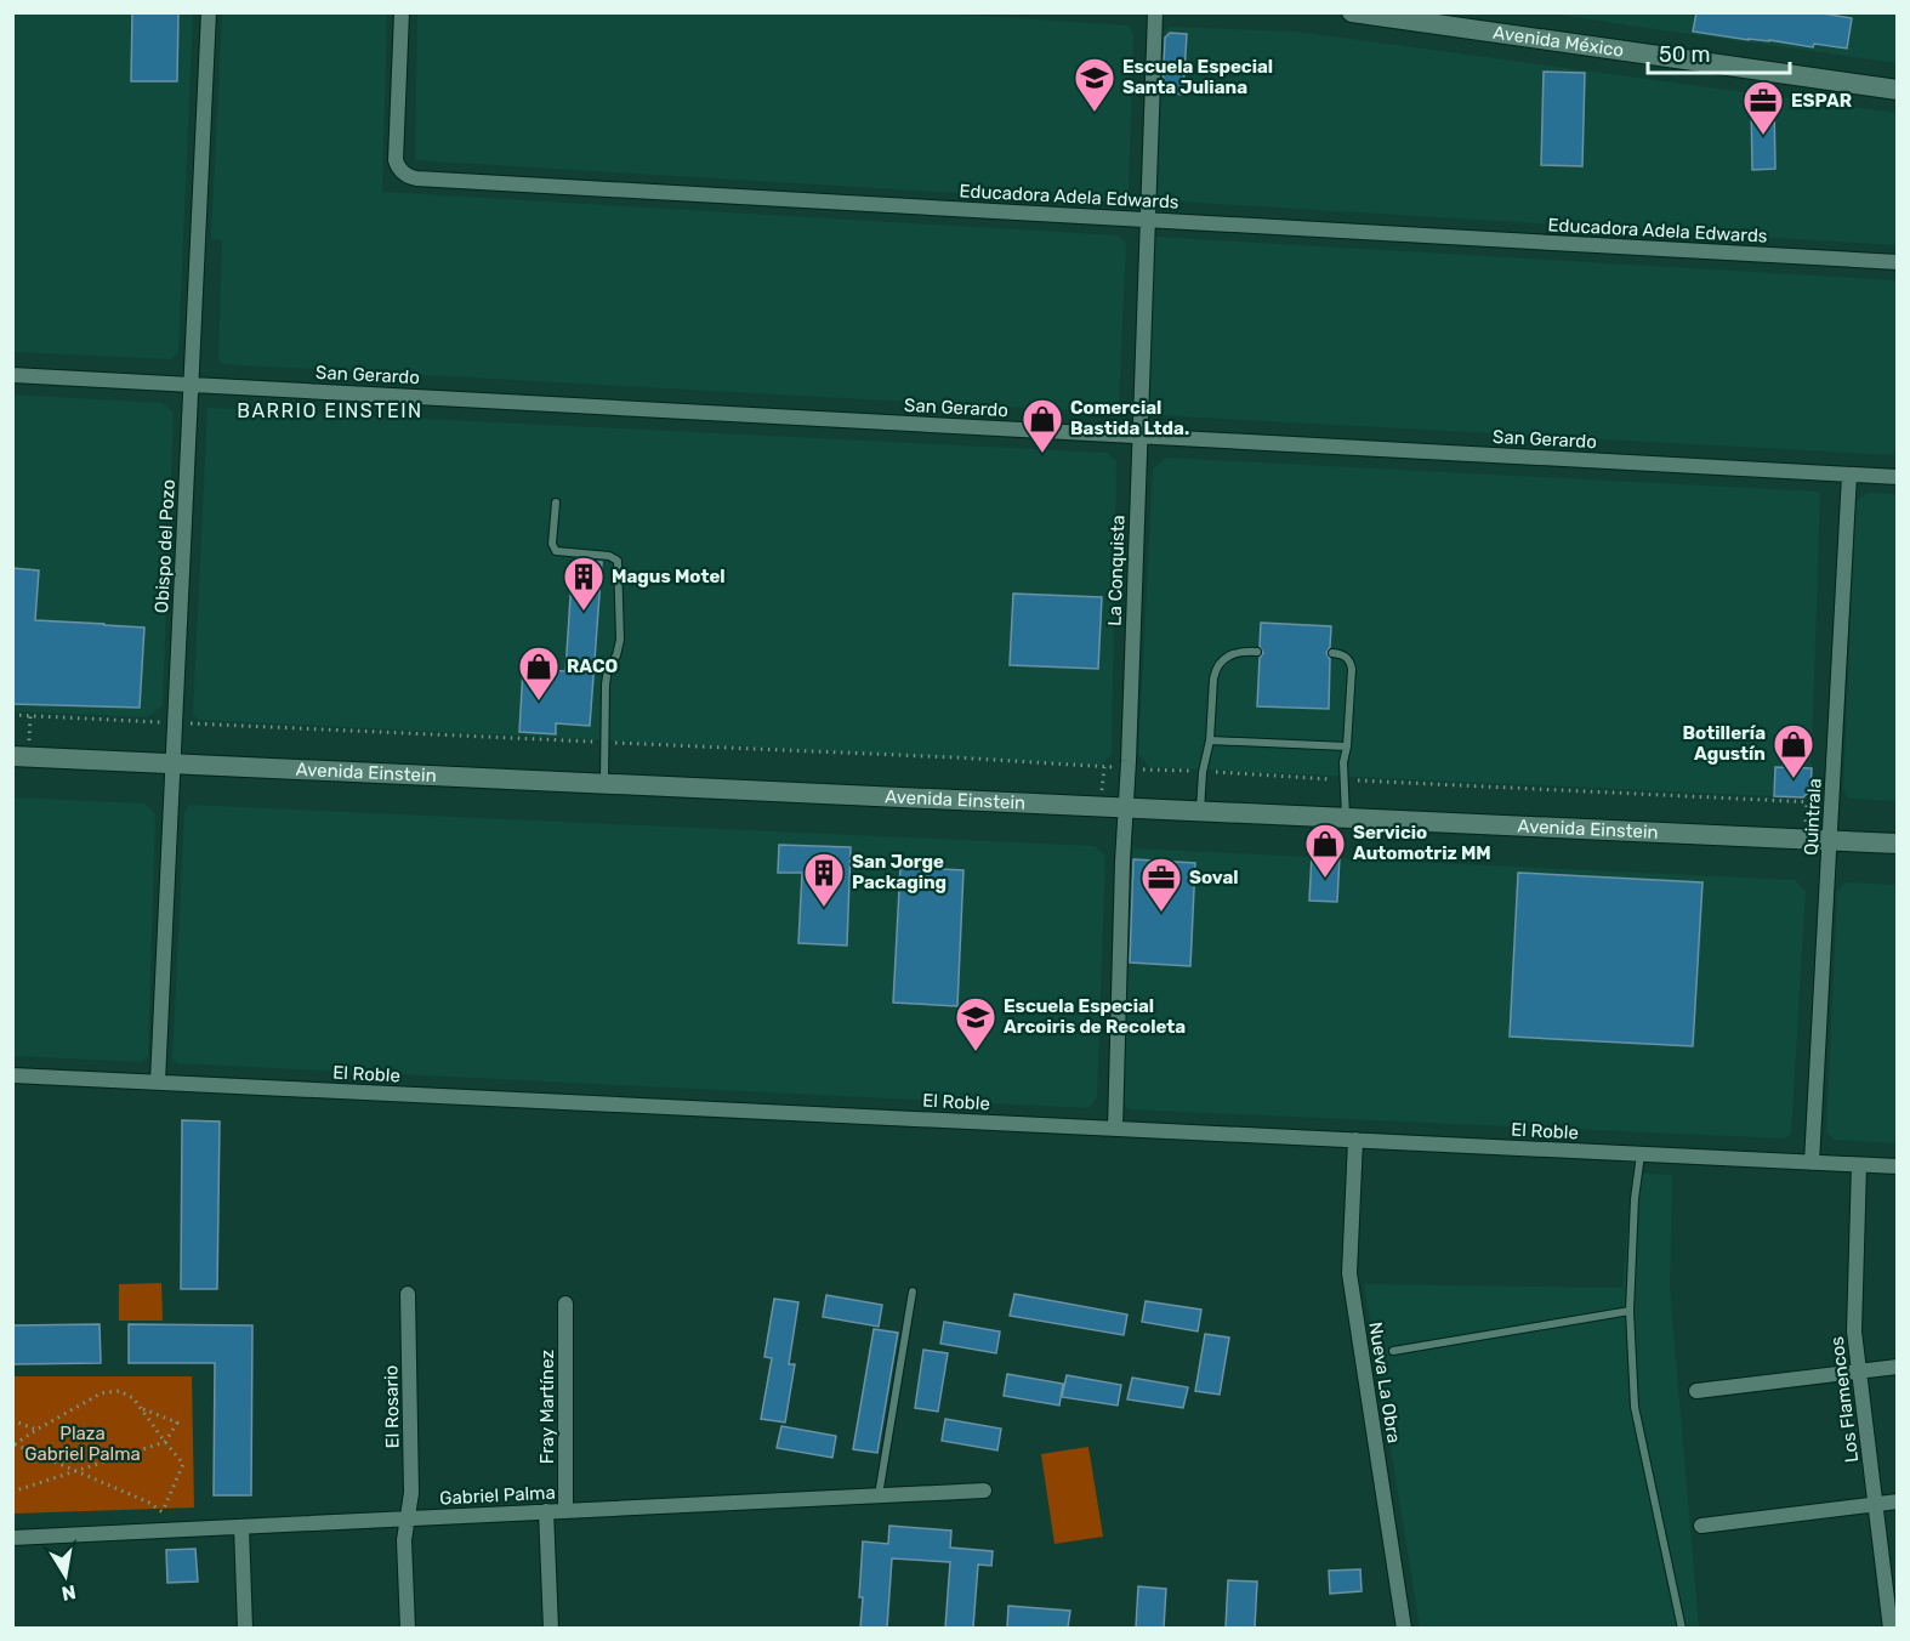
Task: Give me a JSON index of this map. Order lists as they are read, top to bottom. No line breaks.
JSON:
{"streets":{"main road":["Avenida México","Avenida Einstein"],"street":["Educadora Adela Edwards","San Gerardo","Obispo del Pozo","La Conquista","Quintrala","El Roble","Nueva La Obra","Los Flamencos","El Rosario","Fray Martínez","Gabriel Palma"]},"crossings":[["Educadora Adela Edwards","La Conquista"],["San Gerardo","Obispo del Pozo"],["San Gerardo","La Conquista"],["San Gerardo","Quintrala"],["Obispo del Pozo","Avenida Einstein"],["Obispo del Pozo","El Roble"],["La Conquista","Avenida Einstein"],["La Conquista","El Roble"],["Avenida Einstein","Quintrala"],["Quintrala","El Roble"],["El Roble","Nueva La Obra"],["El Roble","Los Flamencos"],["El Rosario","Gabriel Palma"],["Fray Martínez","Gabriel Palma"]],"districts":["BARRIO EINSTEIN"],"parks":["Plaza Gabriel Palma"],"places":{"school or university":["Escuela Especial Santa Juliana","Escuela Especial Arcoiris de Recoleta"],"office":["ESPAR","Soval"],"shop":["Comercial Bastida Ltda.","RACO","Botillería Agustín","Servicio Automotriz MM"],"building":["Magus Motel","San Jorge Packaging"]},"scale_bar":"50 m","north":"bottom"}
